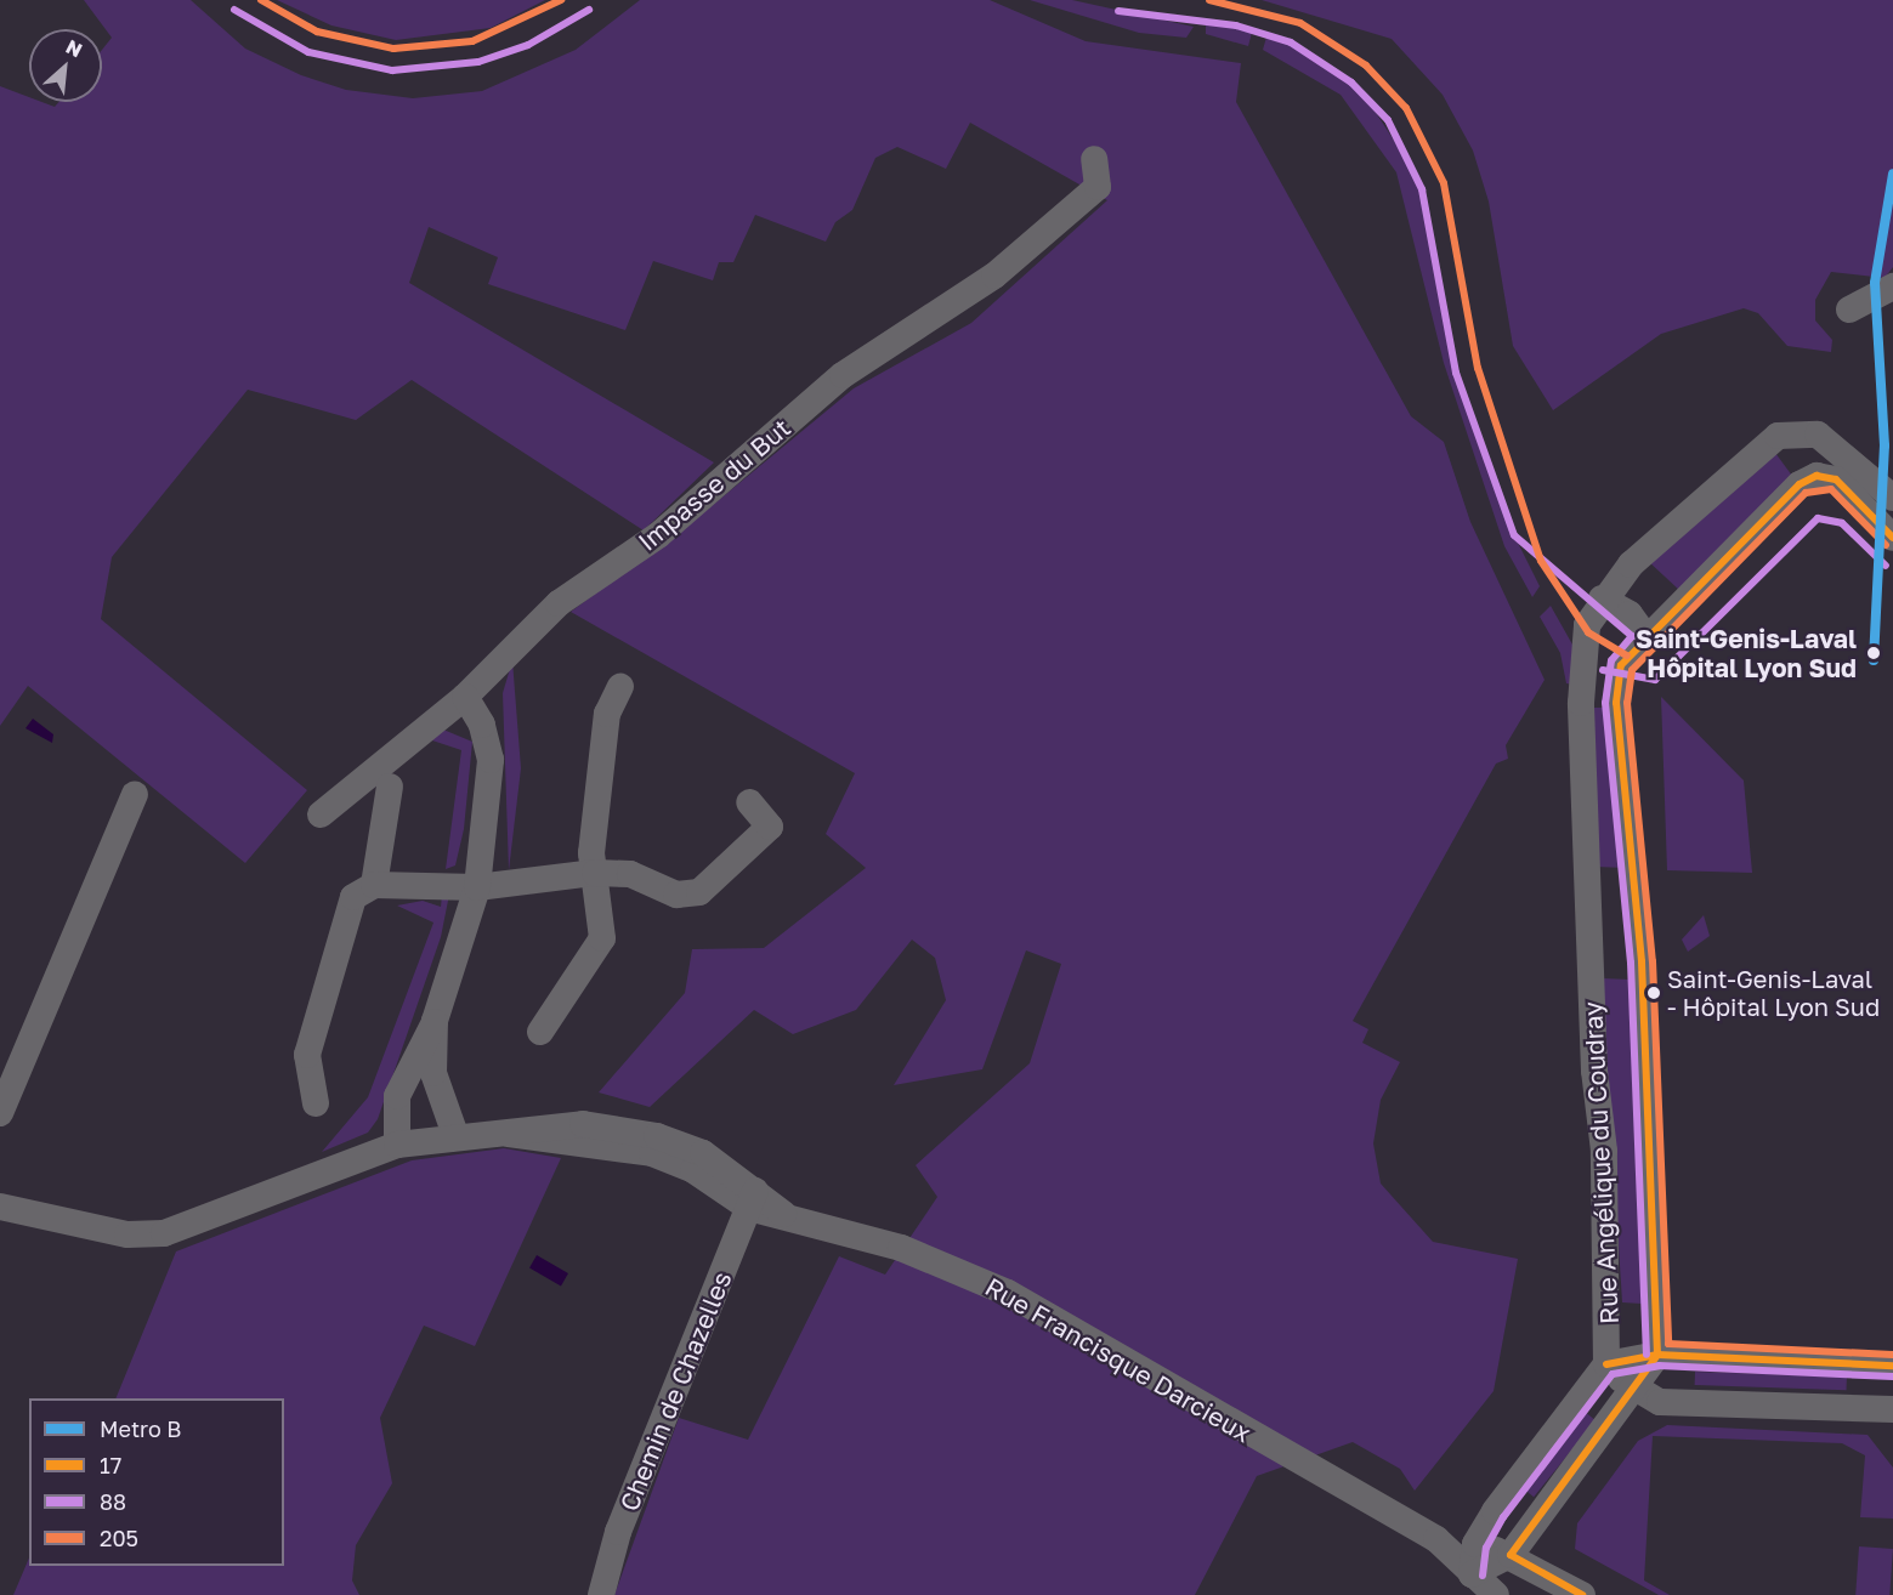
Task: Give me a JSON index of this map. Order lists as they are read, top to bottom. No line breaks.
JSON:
{"streets":{"street":["Impasse du But","Rue Angélique du Coudray","Rue Francisque Darcieux","Chemin de Chazelles"]},"crossings":[["Rue Francisque Darcieux","Chemin de Chazelles"]],"places":["Saint-Genis-Laval Hôpital Lyon Sud","Saint-Genis-Laval - Hôpital Lyon Sud"],"lines":["transit line 205","transit line 88","metro line B","transit line 17"],"legend":["Metro B","17","88","205"],"north":"top right"}
